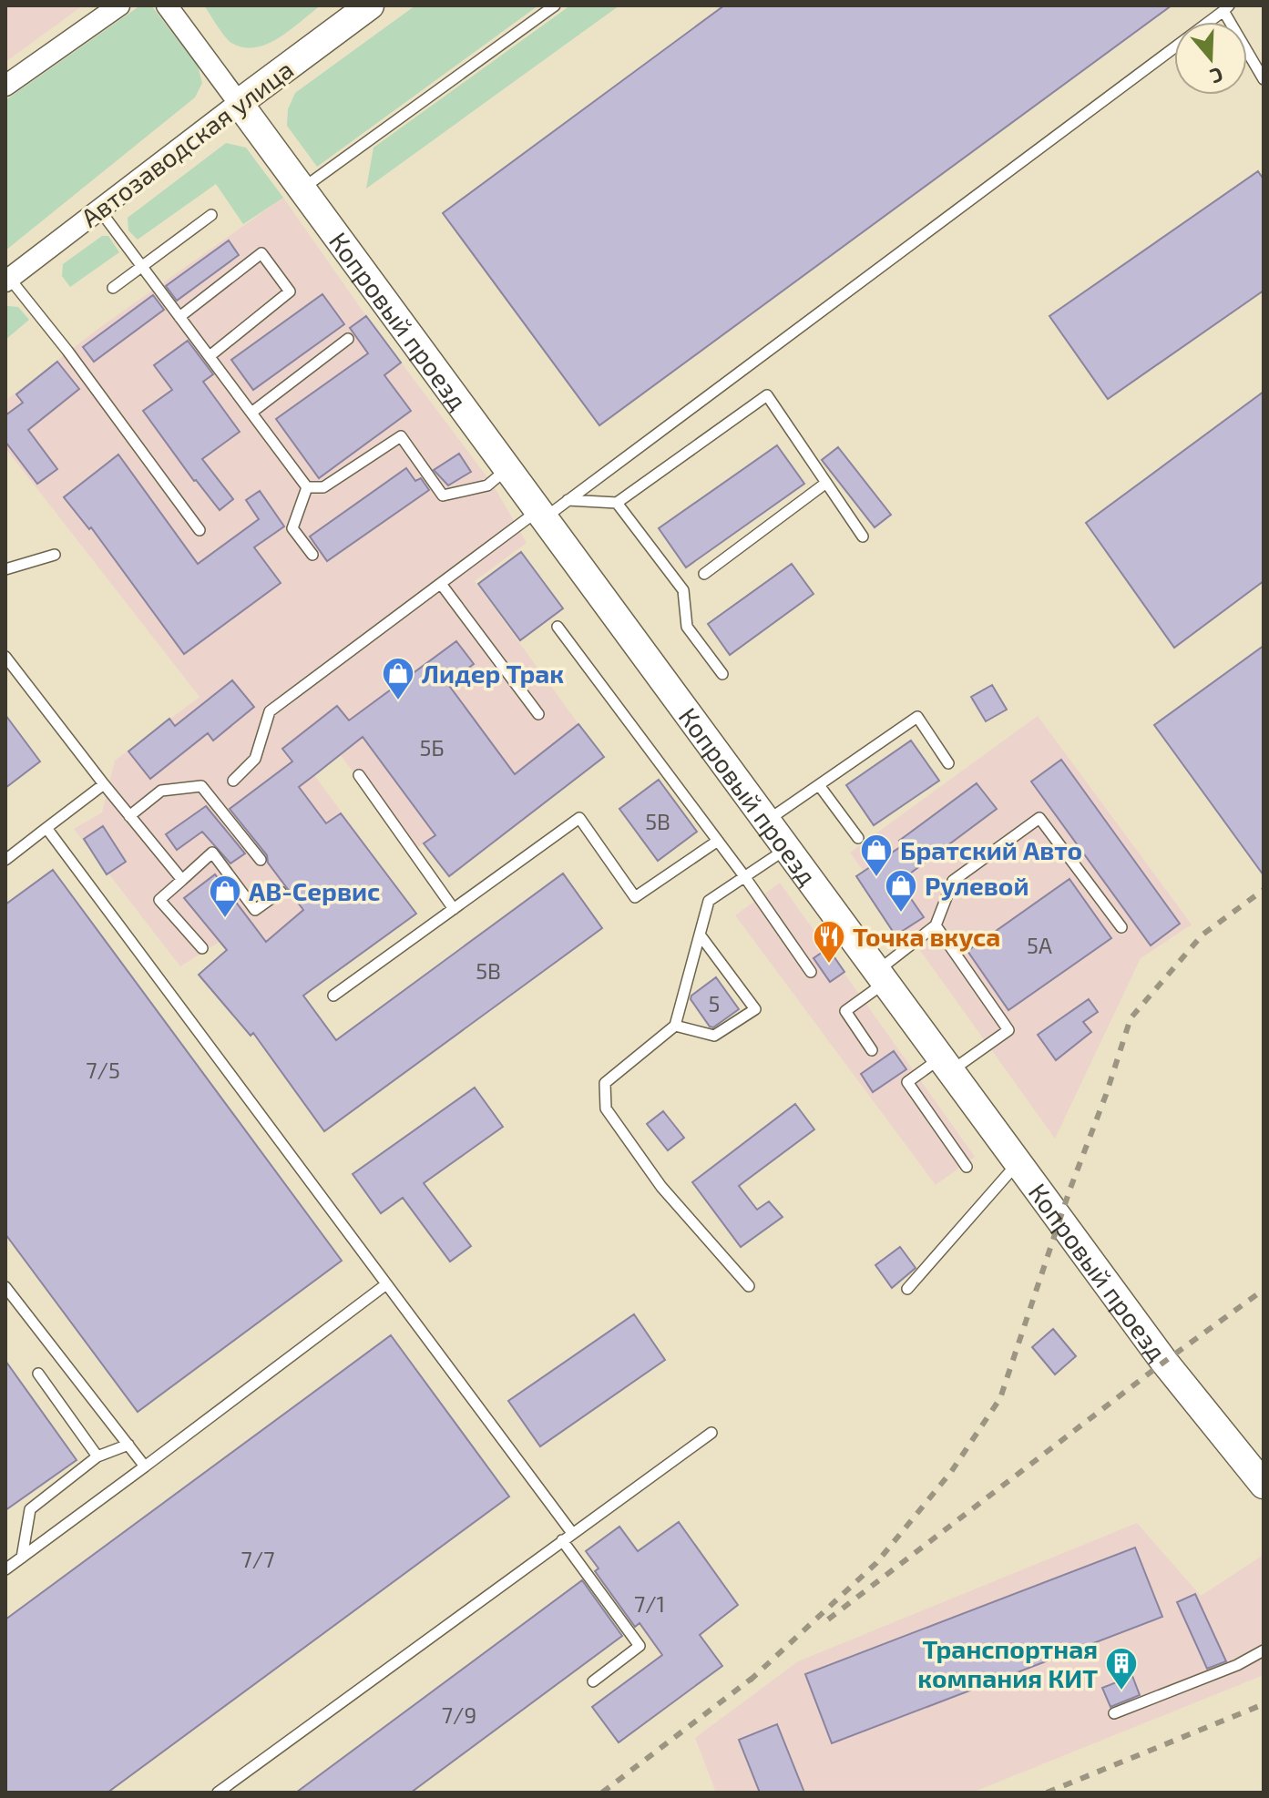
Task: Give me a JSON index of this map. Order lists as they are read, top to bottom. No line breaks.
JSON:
{"streets":{"main road":["Автозаводская улица","Копровый проезд"]},"crossings":[["Автозаводская улица","Копровый проезд"]],"places":{"shop":["Лидер Трак","Братский Авто","Рулевой","АВ-Сервис"],"restaurant":["Точка вкуса"],"building":["Транспортная компания КИТ"]},"house_numbers":["5Б","5В","5А","5В","5","7/5","7/7","7/1","7/9"],"north":"bottom"}
